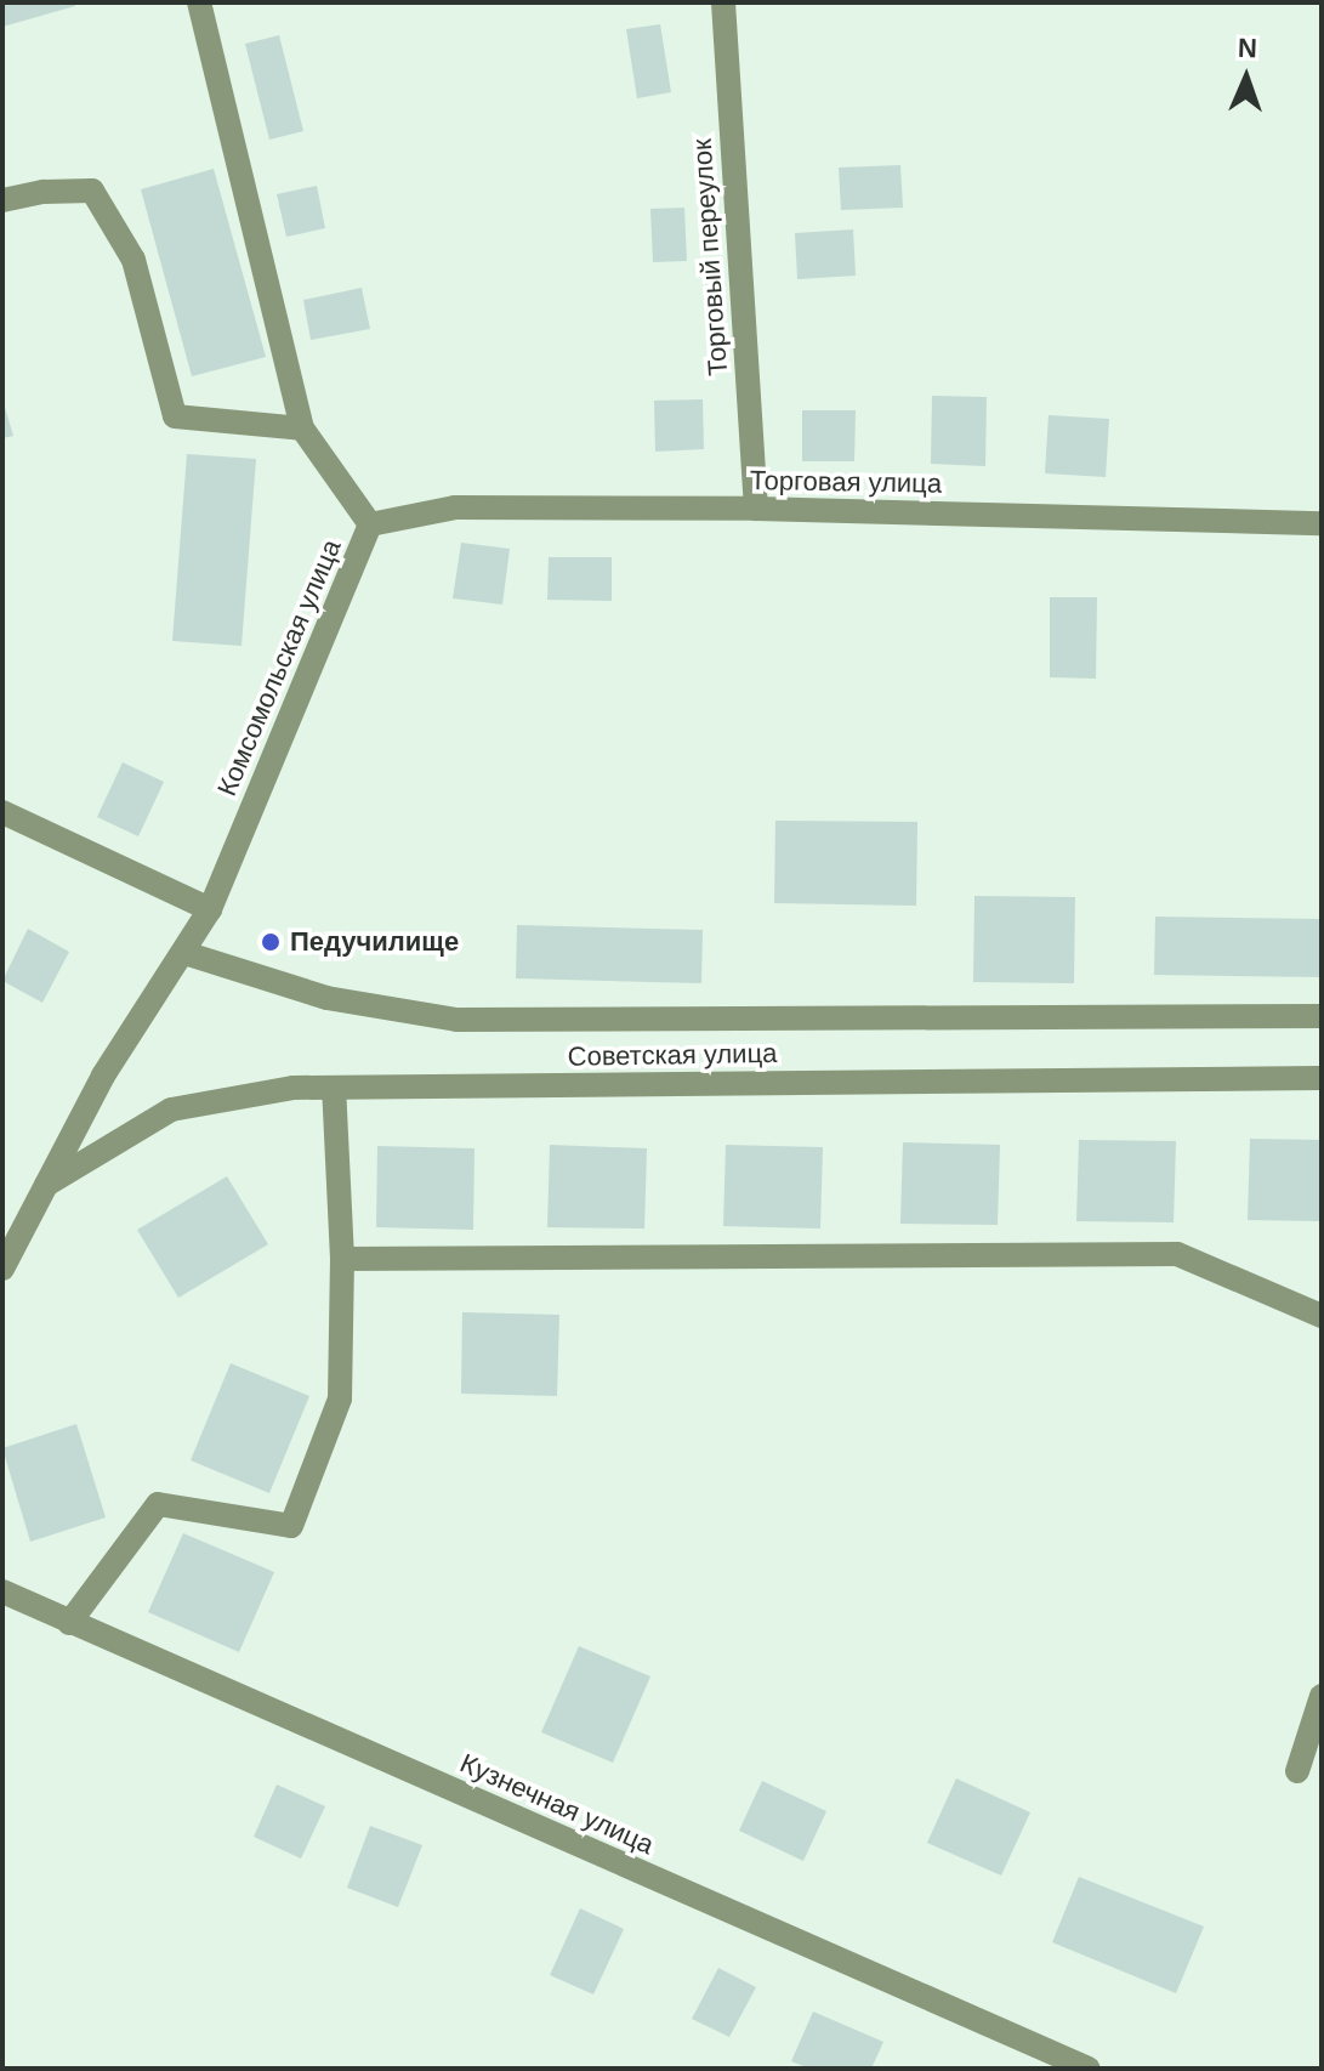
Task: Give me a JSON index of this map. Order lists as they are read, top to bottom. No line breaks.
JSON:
{"streets":{"street":["Торговый переулок","Торговая улица","Комсомольская улица","Советская улица","Кузнечная улица"]},"crossings":[["Торговый переулок","Торговая улица"],["Торговая улица","Комсомольская улица"],["Комсомольская улица","Советская улица"]],"places":["Педучилище"],"north":"top"}
